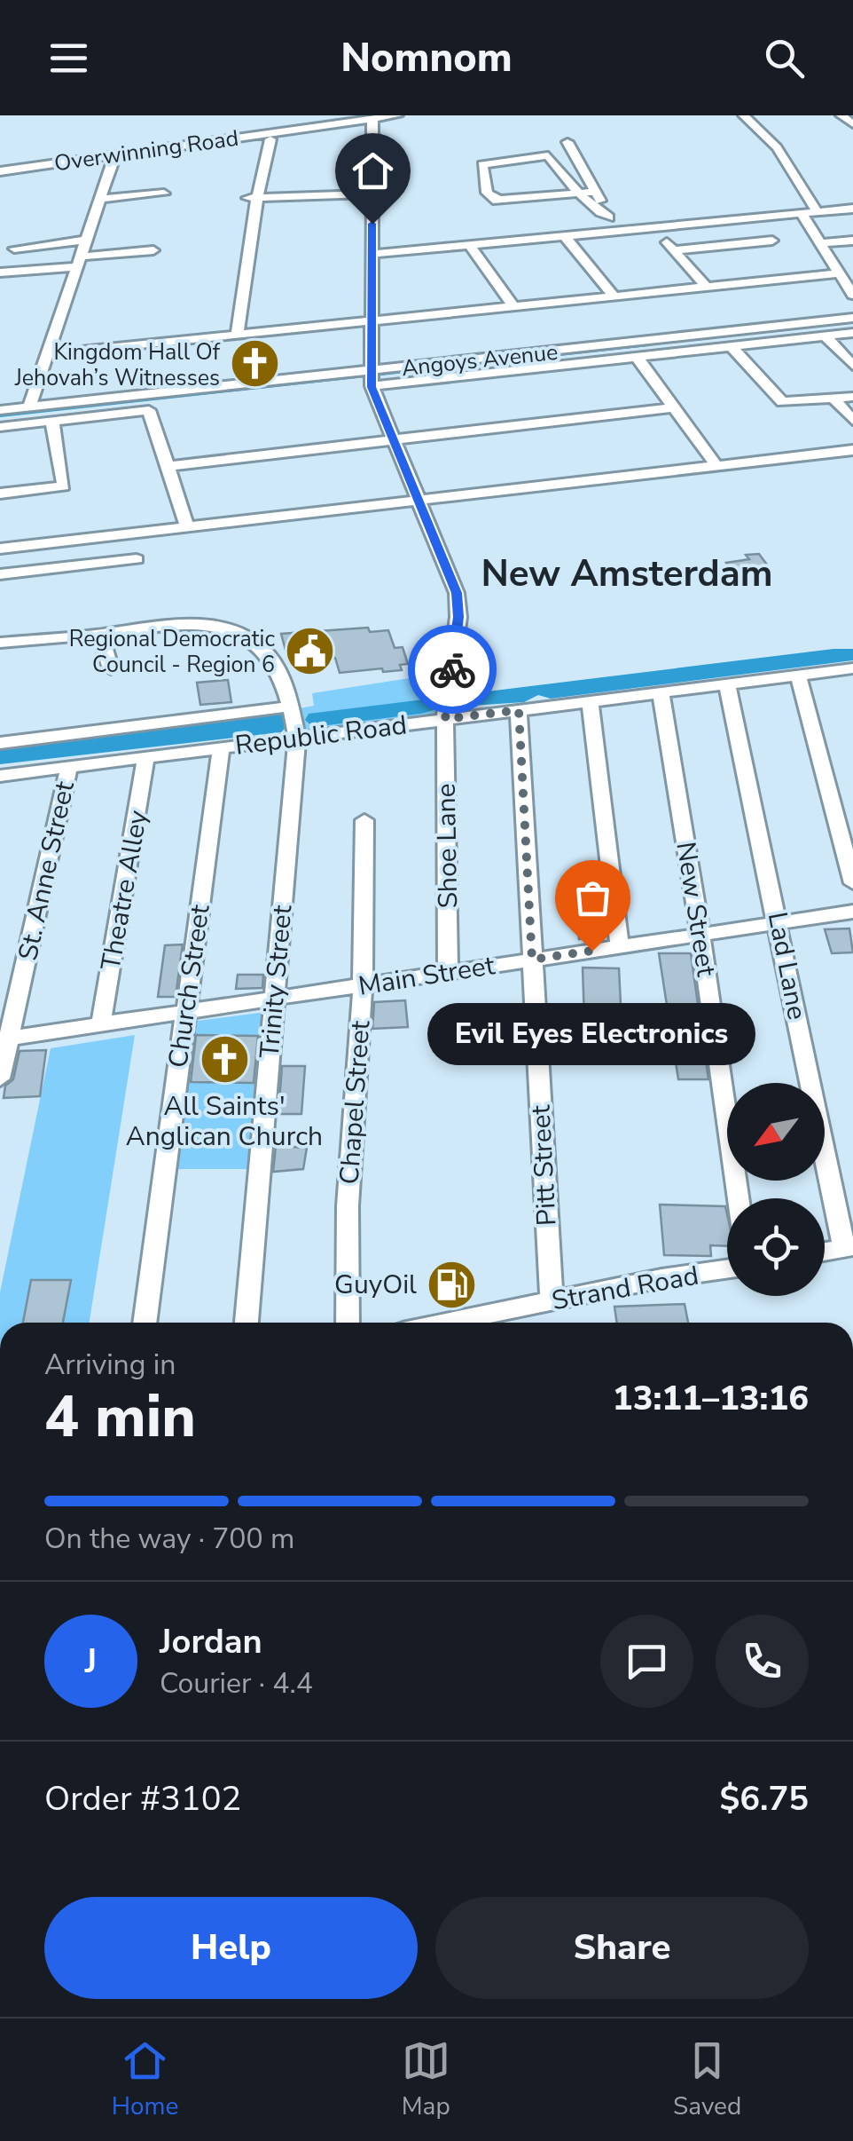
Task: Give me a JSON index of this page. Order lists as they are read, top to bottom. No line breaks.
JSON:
{"streets":{"street":["Overwinning Road","Angoys Avenue","Republic Road","Shoe Lane","St. Anne Street","Theatre Alley","New Street","Lad Lane","Main Street","Trinity Street","Church Street","Chapel Street","Pitt Street","Strand Road"]},"crossings":[["Angoys Avenue","Shoe Lane"],["Republic Road","Shoe Lane"],["Republic Road","St. Anne Street"],["Republic Road","Theatre Alley"],["Republic Road","New Street"],["Republic Road","Lad Lane"],["Republic Road","Trinity Street"],["Republic Road","Church Street"],["Republic Road","Pitt Street"],["Shoe Lane","Main Street"],["St. Anne Street","Main Street"],["Theatre Alley","Main Street"],["New Street","Main Street"],["Lad Lane","Main Street"],["Main Street","Trinity Street"],["Main Street","Church Street"],["Main Street","Chapel Street"],["Main Street","Pitt Street"],["Pitt Street","Strand Road"]],"districts":["New Amsterdam"],"places":{"church":["Kingdom Hall Of Jehovah’s Witnesses","All Saints' Anglican Church"],"public building":["Regional Democratic Council - Region 6"],"other":["Evil Eyes Electronics"],"fuel station":["GuyOil"]},"north":"bottom left","page":{"header":"Nomnom","bubble":"Evil Eyes Electronics","heading":["4 min","Arriving in","13:11–13:16"],"panel":["Jordan","Courier · 4.4","Order #3102","$6.75"],"bar":"On the way · 700 m","round":"J","buttons":["Help","Share"],"tabs":["Home","Map","Saved"]}}
